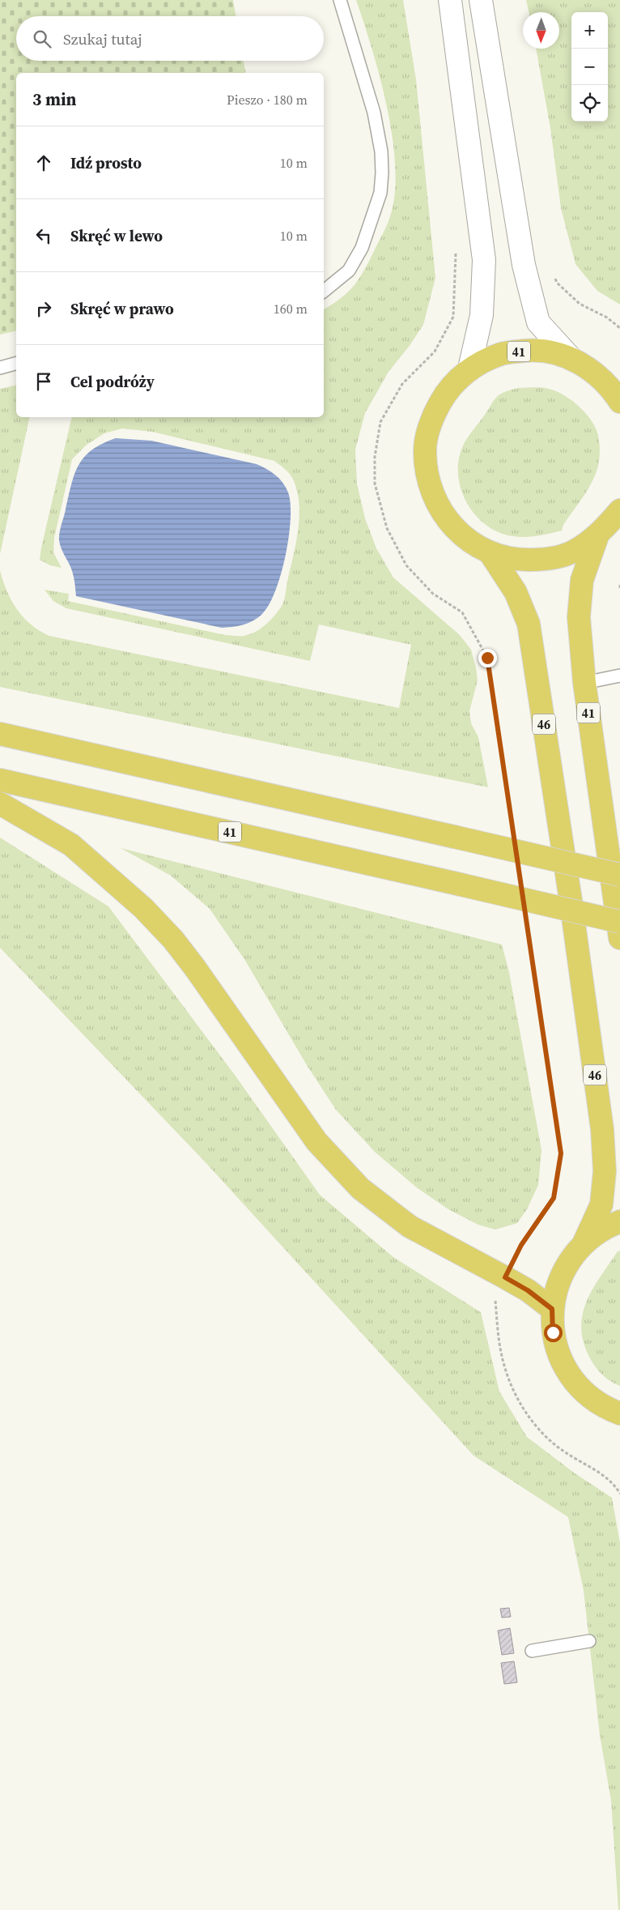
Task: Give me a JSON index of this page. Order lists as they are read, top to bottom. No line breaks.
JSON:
{"streets":{"main road":["41","46"]},"crossings":[["41","46"]],"north":"bottom","page":{"map_buttons":["+","−"],"search":"Szukaj tutaj","heading":["3 min","Pieszo · 180 m"],"list":[["Idź prosto","10 m"],["Skręć w lewo","10 m"],["Skręć w prawo","160 m"],"Cel podróży"]}}
